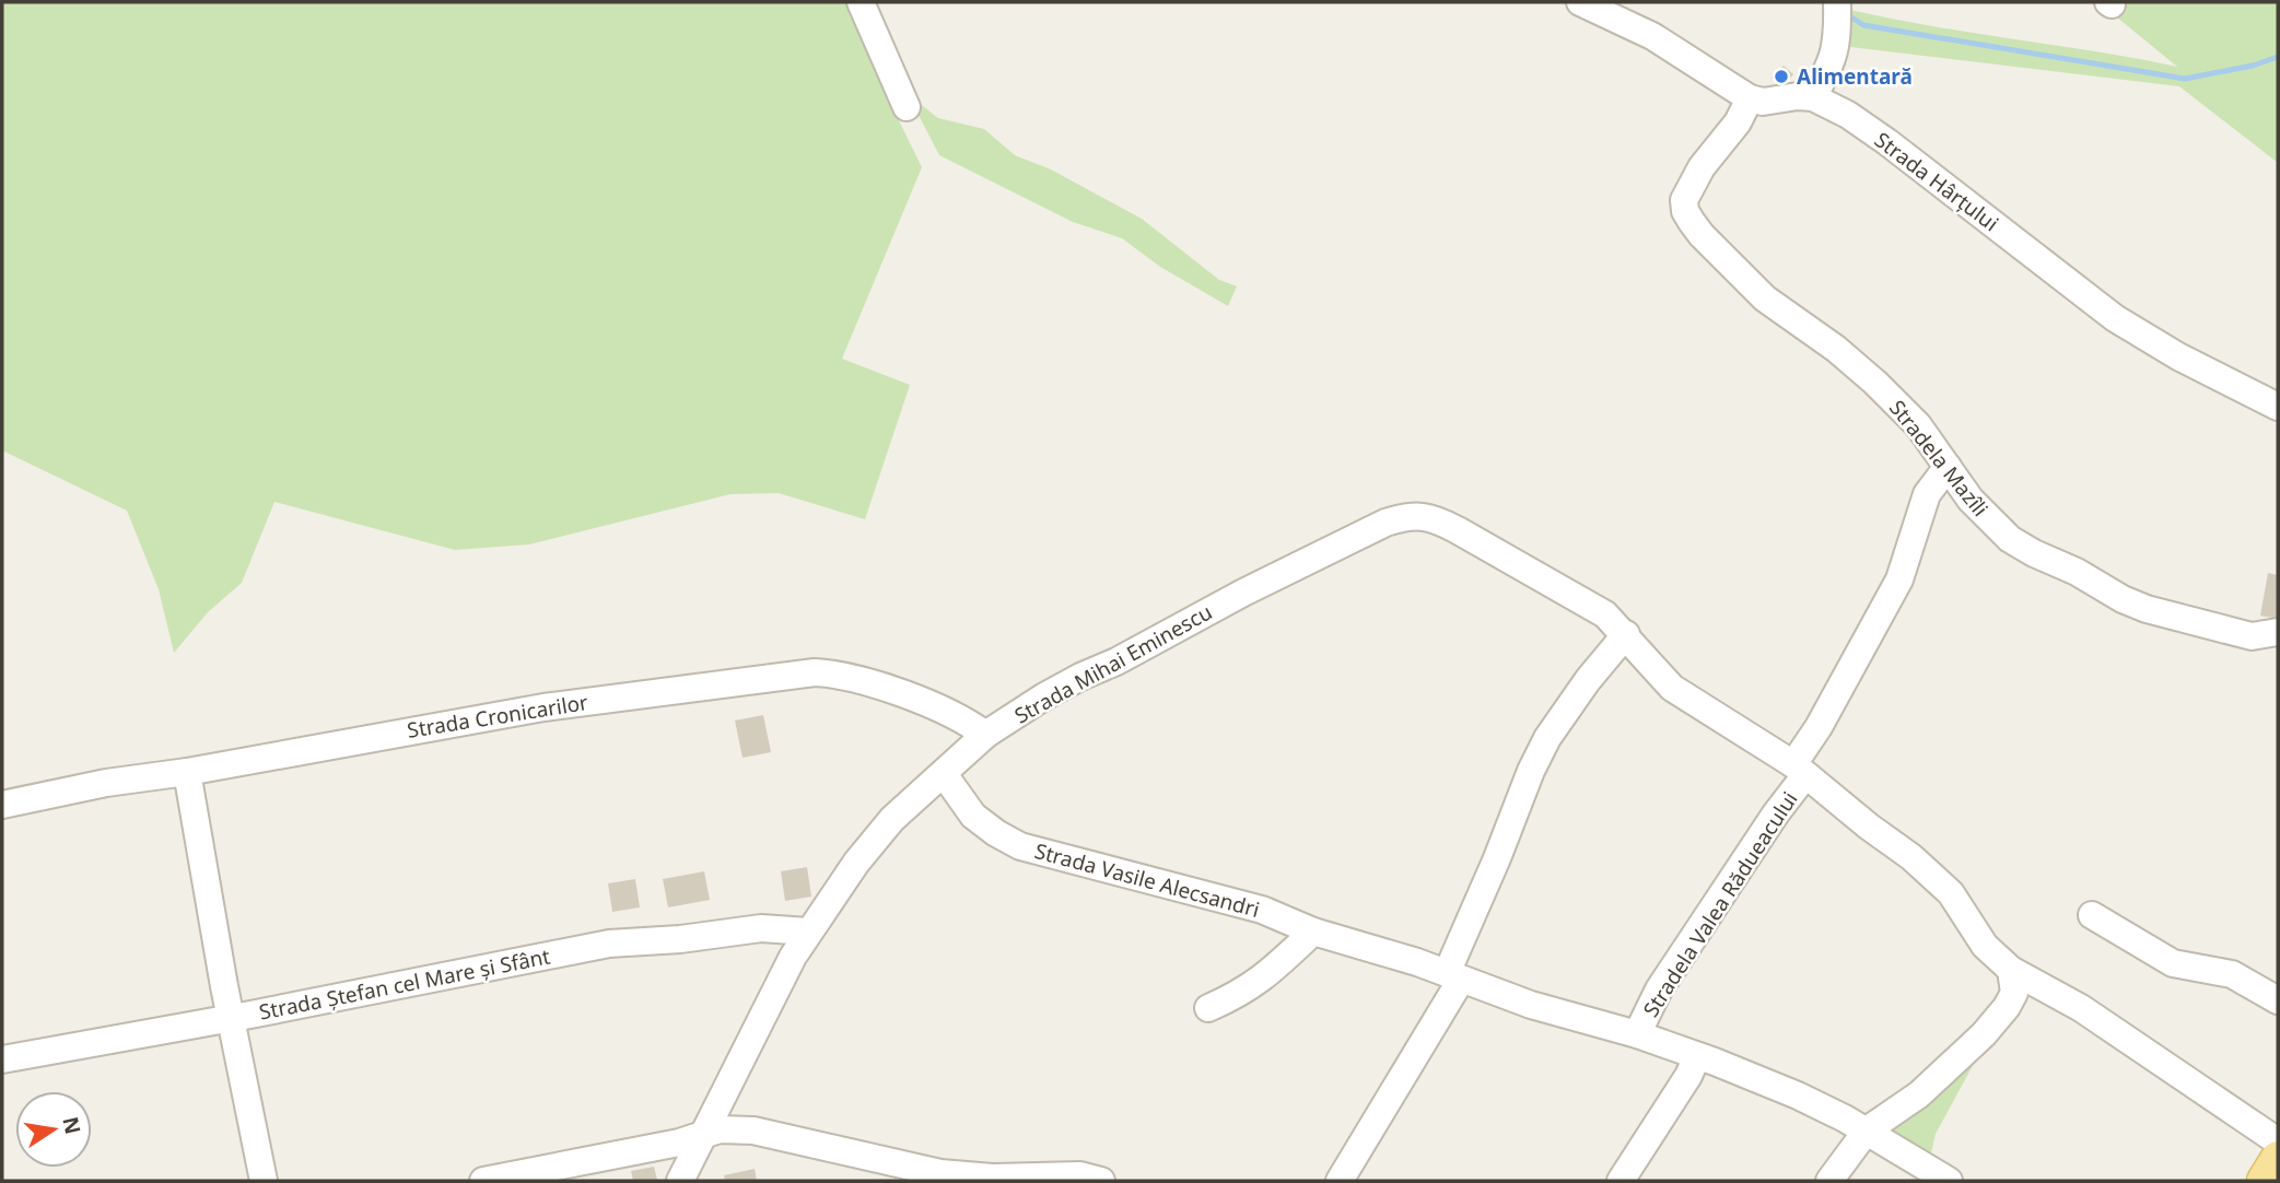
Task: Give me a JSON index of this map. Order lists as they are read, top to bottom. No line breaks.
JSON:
{"streets":{"street":["Strada Hârțului","Stradela Mazîli","Strada Mihai Eminescu","Strada Cronicarilor","Strada Vasile Alecsandri","Stradela Valea Rădueacului","Strada Ștefan cel Mare și Sfânt"]},"crossings":[["Strada Mihai Eminescu","Strada Cronicarilor"],["Strada Mihai Eminescu","Strada Vasile Alecsandri"],["Strada Mihai Eminescu","Stradela Valea Rădueacului"],["Strada Mihai Eminescu","Strada Ștefan cel Mare și Sfânt"],["Strada Vasile Alecsandri","Stradela Valea Rădueacului"]],"places":["Alimentară"],"north":"right"}
